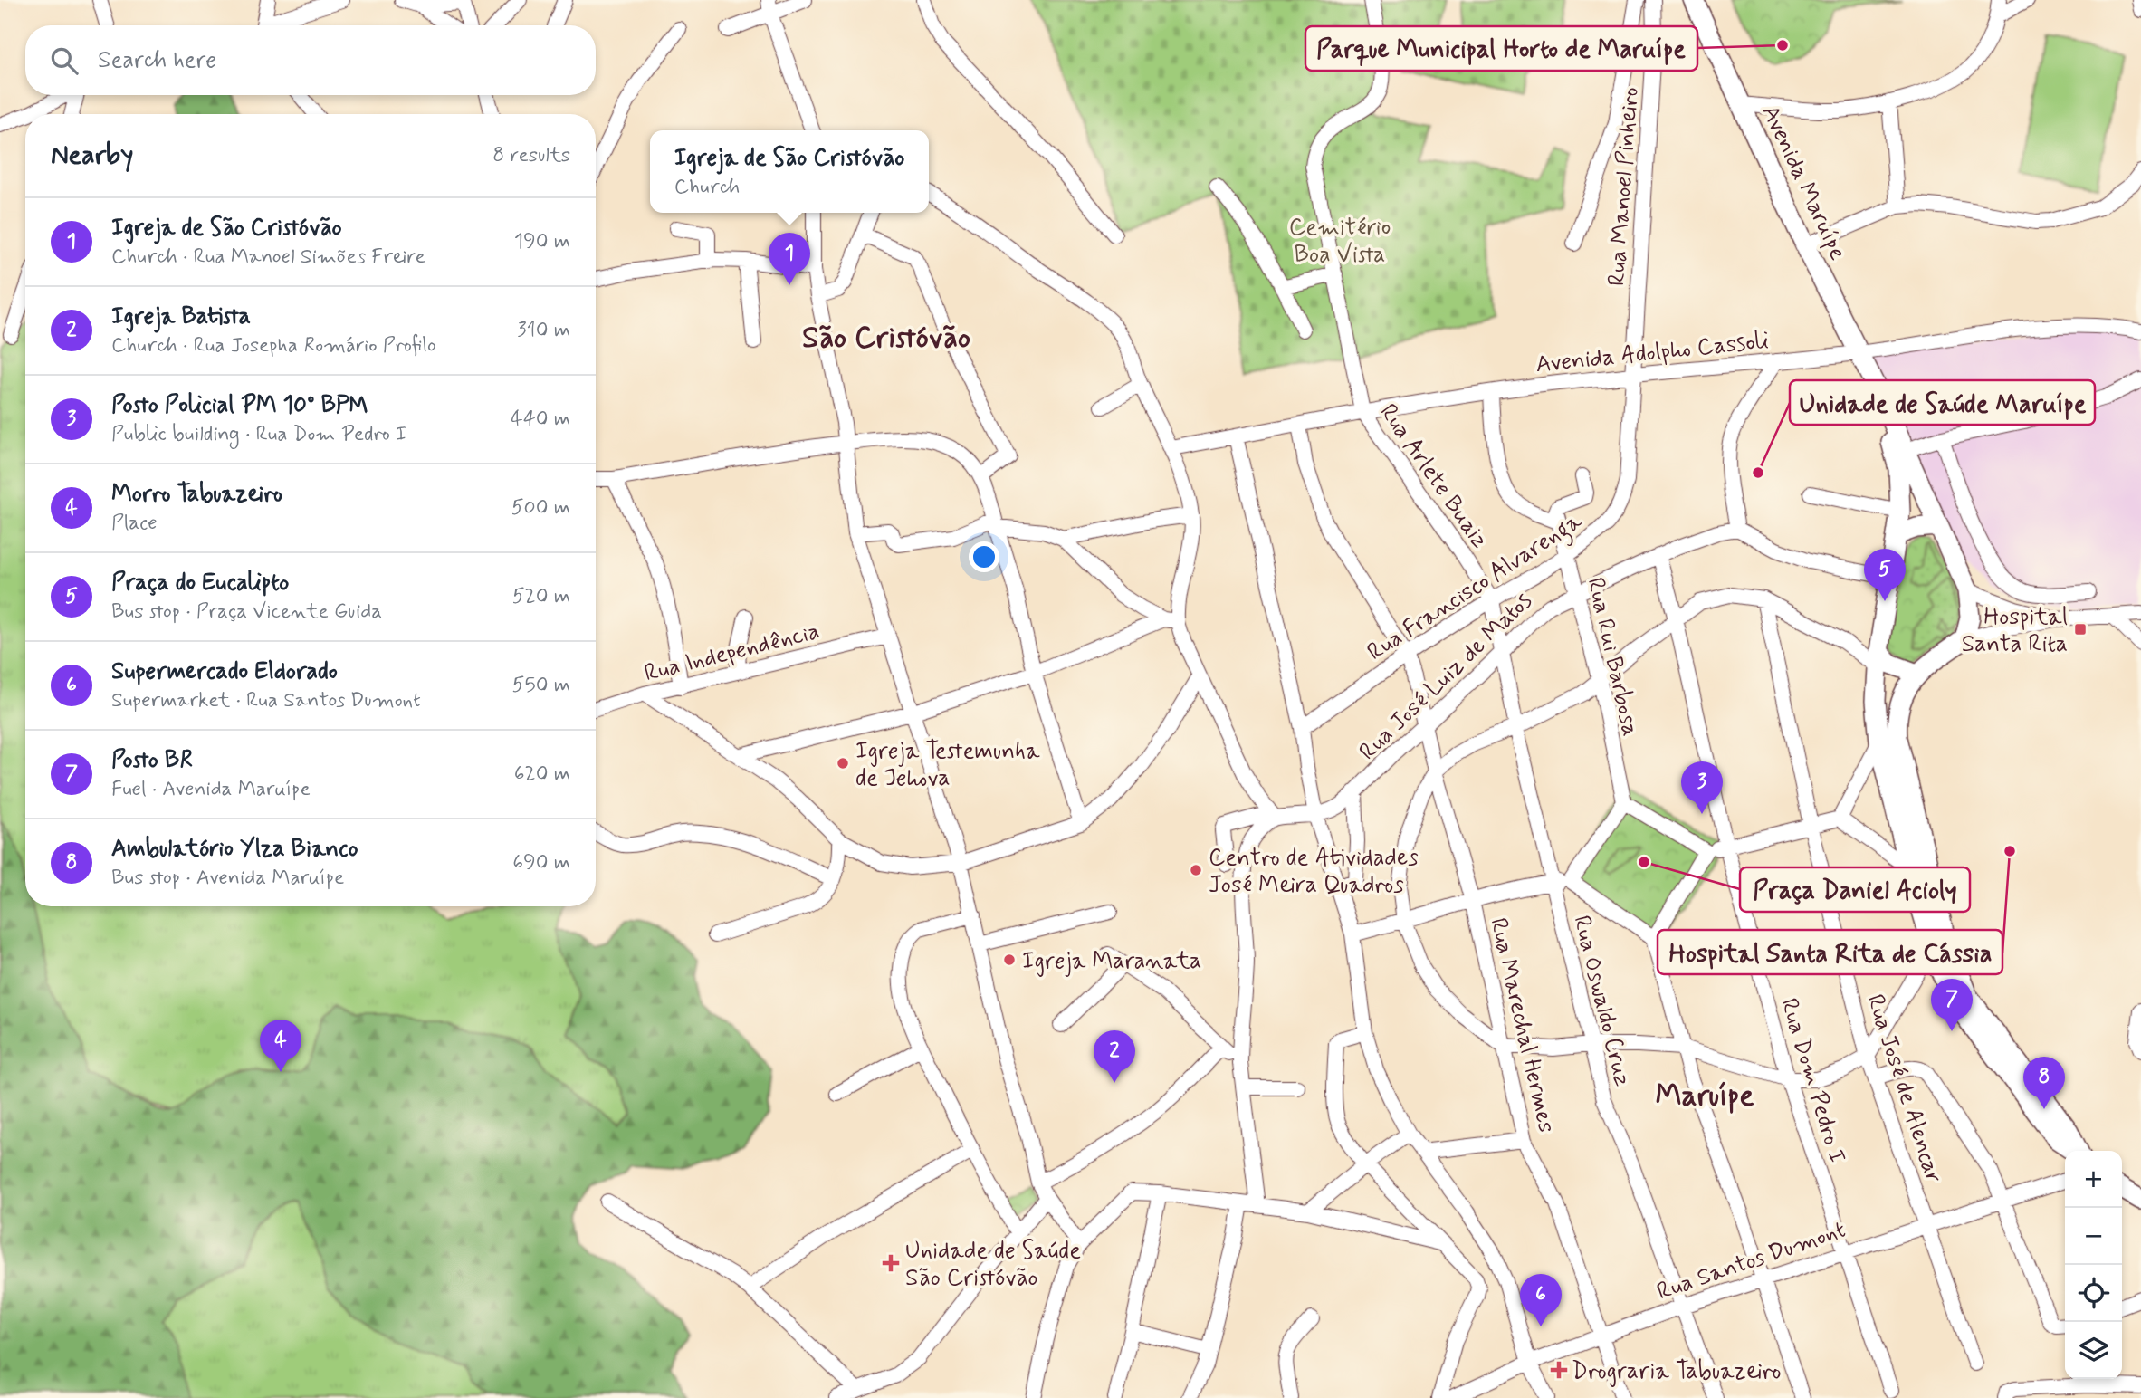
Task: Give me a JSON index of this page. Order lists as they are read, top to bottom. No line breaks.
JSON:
{"streets":{"main road":["Avenida Maruípe"],"street":["Rua Manoel Pinheiro","Avenida Adolpho Cassoli","Rua Arlete Buaiz","Rua Francisco Alvarenga","Rua Independência","Rua Rui Barbosa","Rua José Luiz de Matos","Rua Oswaldo Cruz","Rua Marechal Hermes","Rua Dom Pedro I","Rua José de Alencar","Rua Santos Dumont"]},"crossings":[["Avenida Maruípe","Avenida Adolpho Cassoli"],["Avenida Maruípe","Rua José Luiz de Matos"],["Rua Manoel Pinheiro","Avenida Adolpho Cassoli"],["Rua Manoel Pinheiro","Rua Francisco Alvarenga"],["Avenida Adolpho Cassoli","Rua Arlete Buaiz"],["Avenida Adolpho Cassoli","Rua Francisco Alvarenga"],["Avenida Adolpho Cassoli","Rua José Luiz de Matos"],["Avenida Adolpho Cassoli","Rua Marechal Hermes"],["Rua Arlete Buaiz","Rua Francisco Alvarenga"],["Rua Arlete Buaiz","Rua Oswaldo Cruz"],["Rua Francisco Alvarenga","Rua Rui Barbosa"],["Rua Francisco Alvarenga","Rua Oswaldo Cruz"],["Rua Francisco Alvarenga","Rua Marechal Hermes"],["Rua Rui Barbosa","Rua José Luiz de Matos"],["Rua José Luiz de Matos","Rua Oswaldo Cruz"],["Rua José Luiz de Matos","Rua Marechal Hermes"],["Rua José Luiz de Matos","Rua Dom Pedro I"],["Rua Oswaldo Cruz","Rua Santos Dumont"],["Rua Marechal Hermes","Rua Santos Dumont"],["Rua Dom Pedro I","Rua Santos Dumont"],["Rua José de Alencar","Rua Santos Dumont"]],"districts":["São Cristóvão","Maruípe"],"parks":["Cemitério Boa Vista"],"places":{"other":["Parque Municipal Horto de Maruípe","Unidade de Saúde Maruípe","Igreja Testemunha de Jehova","Hospital Santa Rita de Cássia","Praça Daniel Acioly","Centro de Atividades José Meira Quadros","Igreja Maranata"],"transit":["Hospital Santa Rita"],"health":["Unidade de Saúde São Cristóvão","Drograria Tabuazeiro"]},"page":{"search":"Search here","heading":["Nearby","8 results"],"popup":["Igreja de São Cristóvão","Church"],"list":[{"mark":"1","name":"Igreja de São Cristóvão","note":"Church · Rua Manoel Simões Freire","value":"190 m"},{"mark":"2","name":"Igreja Batista","note":"Church · Rua Josepha Romário Profilo","value":"310 m"},{"mark":"3","name":"Posto Policial PM 10˚ BPM","note":"Public building · Rua Dom Pedro I","value":"440 m"},{"mark":"4","name":"Morro Tabuazeiro","note":"Place","value":"500 m"},{"mark":"5","name":"Praça do Eucalipto","note":"Bus stop · Praça Vicente Guida","value":"520 m"},{"mark":"6","name":"Supermercado Eldorado","note":"Supermarket · Rua Santos Dumont","value":"550 m"},{"mark":"7","name":"Posto BR","note":"Fuel · Avenida Maruípe","value":"620 m"},{"mark":"8","name":"Ambulatório Ylza Bianco","note":"Bus stop · Avenida Maruípe","value":"690 m"}],"pins":["1","5","3","7","4","2","8","6"],"map_buttons":["+","−"]}}
